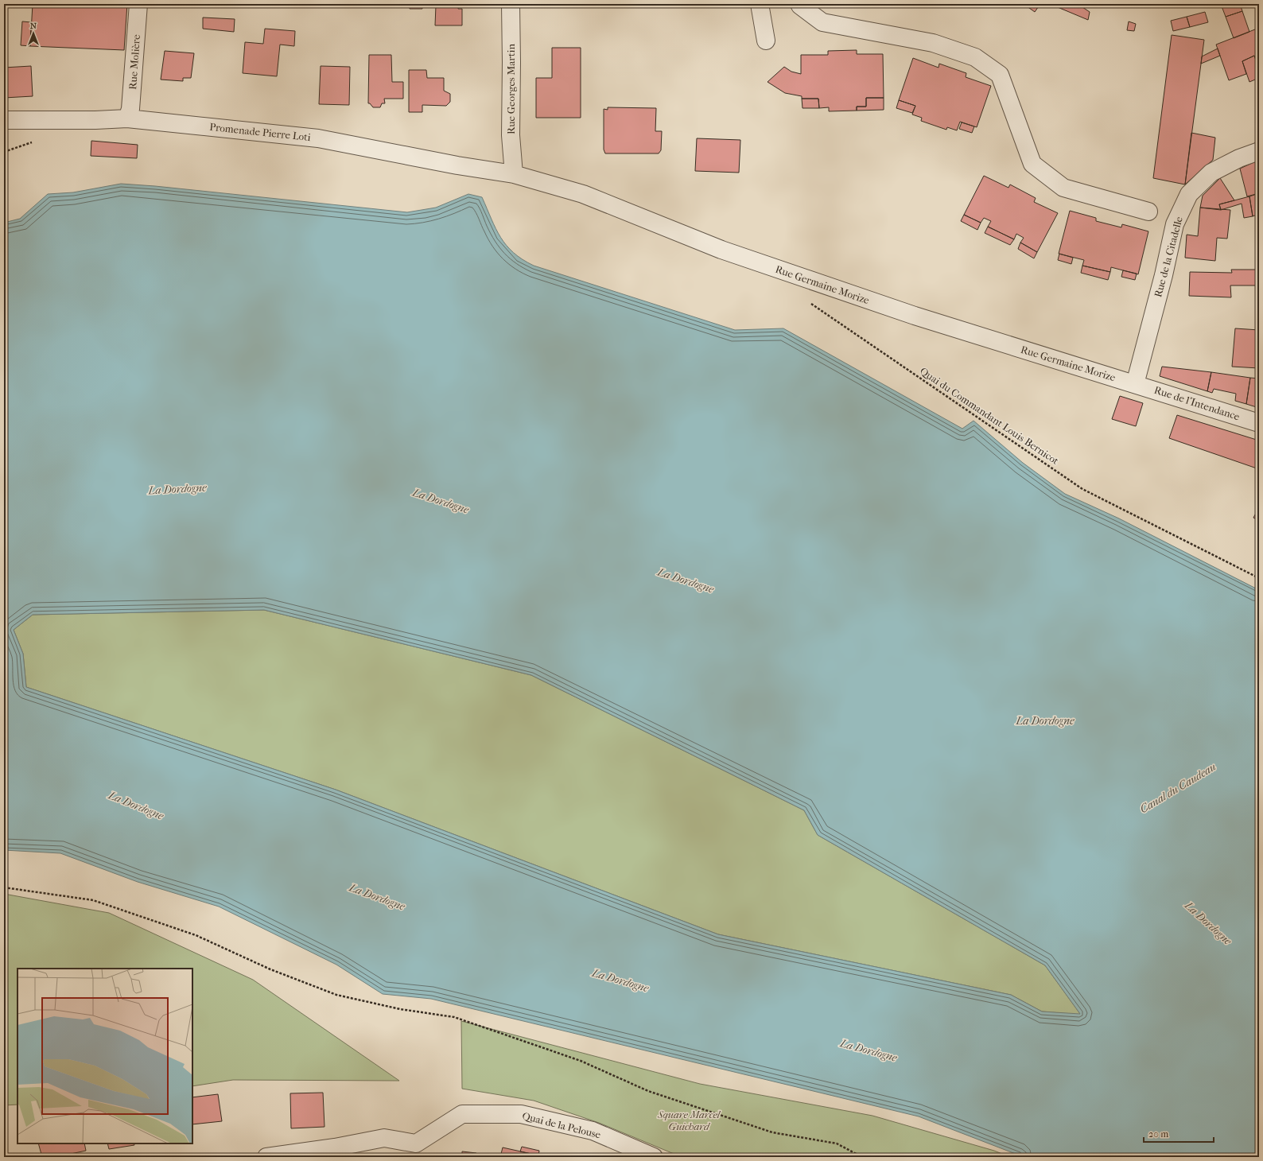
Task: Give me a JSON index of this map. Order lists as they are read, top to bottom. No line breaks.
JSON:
{"streets":{"street":["Rue Molière","Rue Georges Martin","Promenade Pierre Loti","Rue de la Citadelle","Rue Germaine Morize","Rue de l'Intendance","Quai de la Pelouse"],"path":["Quai du Commandant Louis Bernicot"]},"crossings":[["Rue Molière","Promenade Pierre Loti"],["Rue Georges Martin","Promenade Pierre Loti"],["Rue Georges Martin","Rue Germaine Morize"],["Promenade Pierre Loti","Rue Germaine Morize"],["Rue de la Citadelle","Rue Germaine Morize"],["Rue de la Citadelle","Rue de l'Intendance"],["Rue Germaine Morize","Rue de l'Intendance"]],"water":["La Dordogne","Canal du Caudeau"],"parks":["Square Marcel Guichard"],"scale_bar":"20 m","north":"top"}
